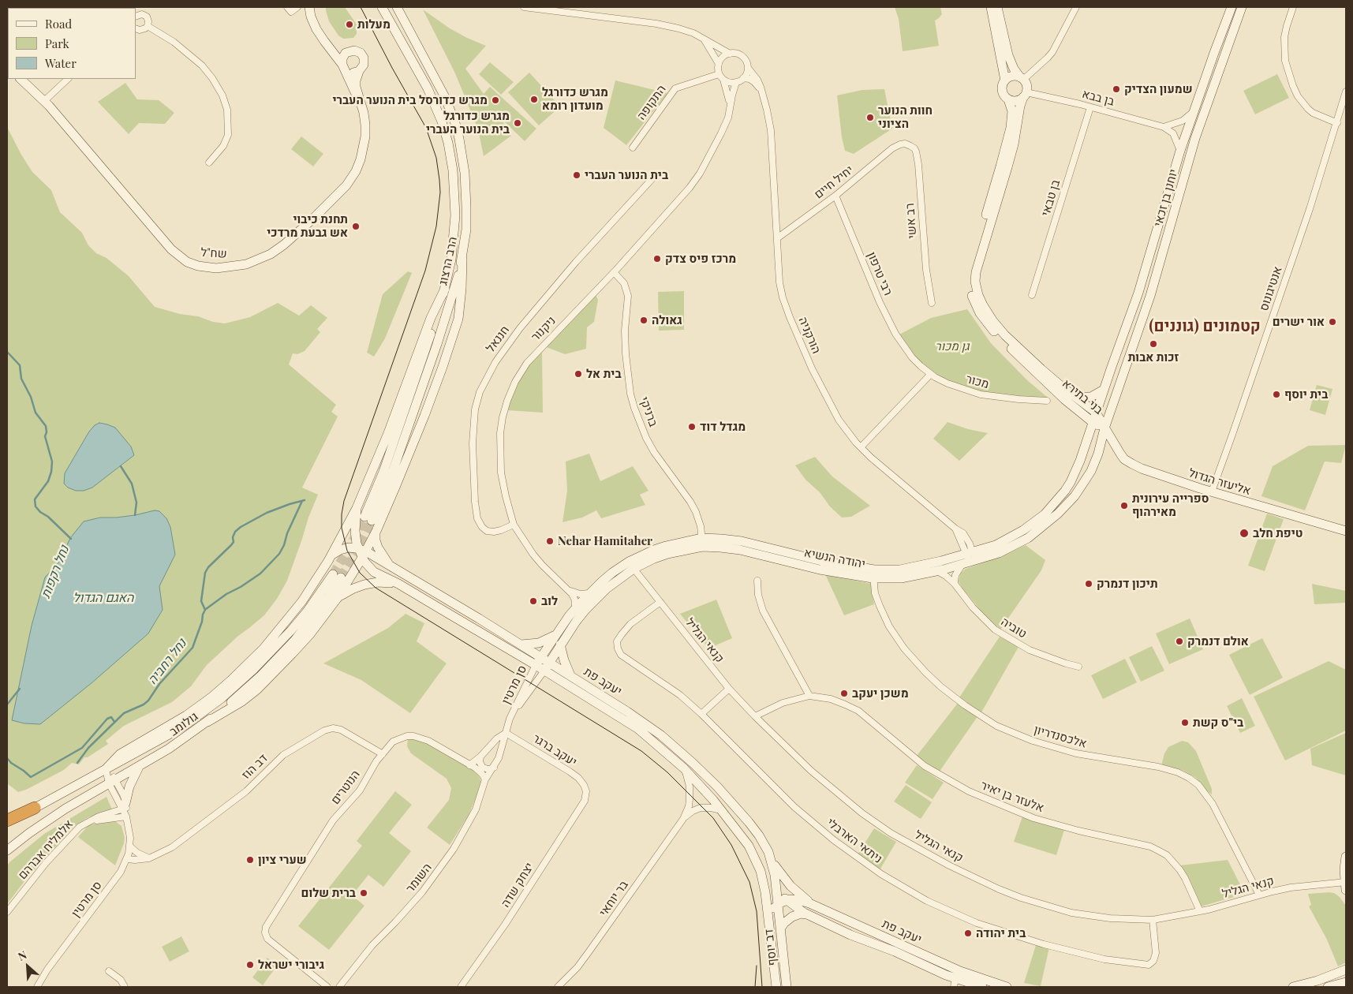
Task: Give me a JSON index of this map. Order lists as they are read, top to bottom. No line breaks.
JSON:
{"streets":{"main road":["יוחנן בן זכאי","שח\"ל","הרב הרצוג","בני בתירא","אליעזר הגדול","יהודה הנשיא","יעקב פת","גולומב","דב יוסף"],"street":["בן בבא","התקופה","יחיל חיים","בן טבאי","רב אשי","רבי טרפון","אנטיגונוס","ניקנור","הורקניה","חננאל","מכור","ברניקי","טוביה","קנאי הגליל","סן מרטין","אלכסנדריון","יעקב ברגר","דב הוז","הנוטרים","אלעזר בן יאיר","ניתאי הארבלי","אלמליח אברהם","השומר","יצחק שדה","בר יוחאי"]},"crossings":[["בן בבא","בן טבאי"],["בן בבא","בני בתירא"],["התקופה","ניקנור"],["התקופה","הורקניה"],["יחיל חיים","רב אשי"],["יחיל חיים","רבי טרפון"],["יחיל חיים","הורקניה"],["יוחנן בן זכאי","בני בתירא"],["יוחנן בן זכאי","אליעזר הגדול"],["יוחנן בן זכאי","יהודה הנשיא"],["רבי טרפון","מכור"],["אנטיגונוס","אליעזר הגדול"],["ניקנור","הורקניה"],["ניקנור","חננאל"],["ניקנור","ברניקי"],["הורקניה","יהודה הנשיא"],["בני בתירא","אליעזר הגדול"],["בני בתירא","יהודה הנשיא"],["ברניקי","יהודה הנשיא"],["אליעזר הגדול","יהודה הנשיא"],["יהודה הנשיא","טוביה"],["יהודה הנשיא","קנאי הגליל"],["יהודה הנשיא","יעקב פת"],["יהודה הנשיא","סן מרטין"],["יהודה הנשיא","אלכסנדריון"],["קנאי הגליל","אלכסנדריון"],["קנאי הגליל","אלעזר בן יאיר"],["קנאי הגליל","ניתאי הארבלי"],["יעקב פת","סן מרטין"],["יעקב פת","בר יוחאי"],["יעקב פת","דב יוסף"],["סן מרטין","גולומב"],["סן מרטין","יעקב ברגר"],["סן מרטין","דב הוז"],["סן מרטין","אלמליח אברהם"],["סן מרטין","השומר"],["יעקב ברגר","השומר"],["יעקב ברגר","יצחק שדה"],["דב הוז","הנוטרים"],["הנוטרים","השומר"]],"districts":["קטמונים (גוננים)"],"water":["נחל רקפות","האגם הגדול","נחל רחביה"],"parks":["גן מכור"],"places":["מעלות","שמעון הצדיק","מגרש כדורגל מועדון רומא","מגרש כדורסל בית הנוער העברי","חוות הנוער הציוני","מגרש כדורגל בית הנוער העברי","בית הנוער העברי","תחנת כיבוי אש גבעת מרדכי","מרכז פיס צדק","גאולה","אור ישרים","זכות אבות","בית אל","בית יוסף","מגדל דוד","ספרייה עירונית מאירהוף","טיפת חלב","Nehar Hamitaher","תיכון דנמרק","לוב","אולם דנמרק","משכן יעקב","בי\"ס קשת","שערי ציון","ברית שלום","בית יהודה","גיבורי ישראל"],"legend":["Road","Park","Water"],"north":"top left"}
